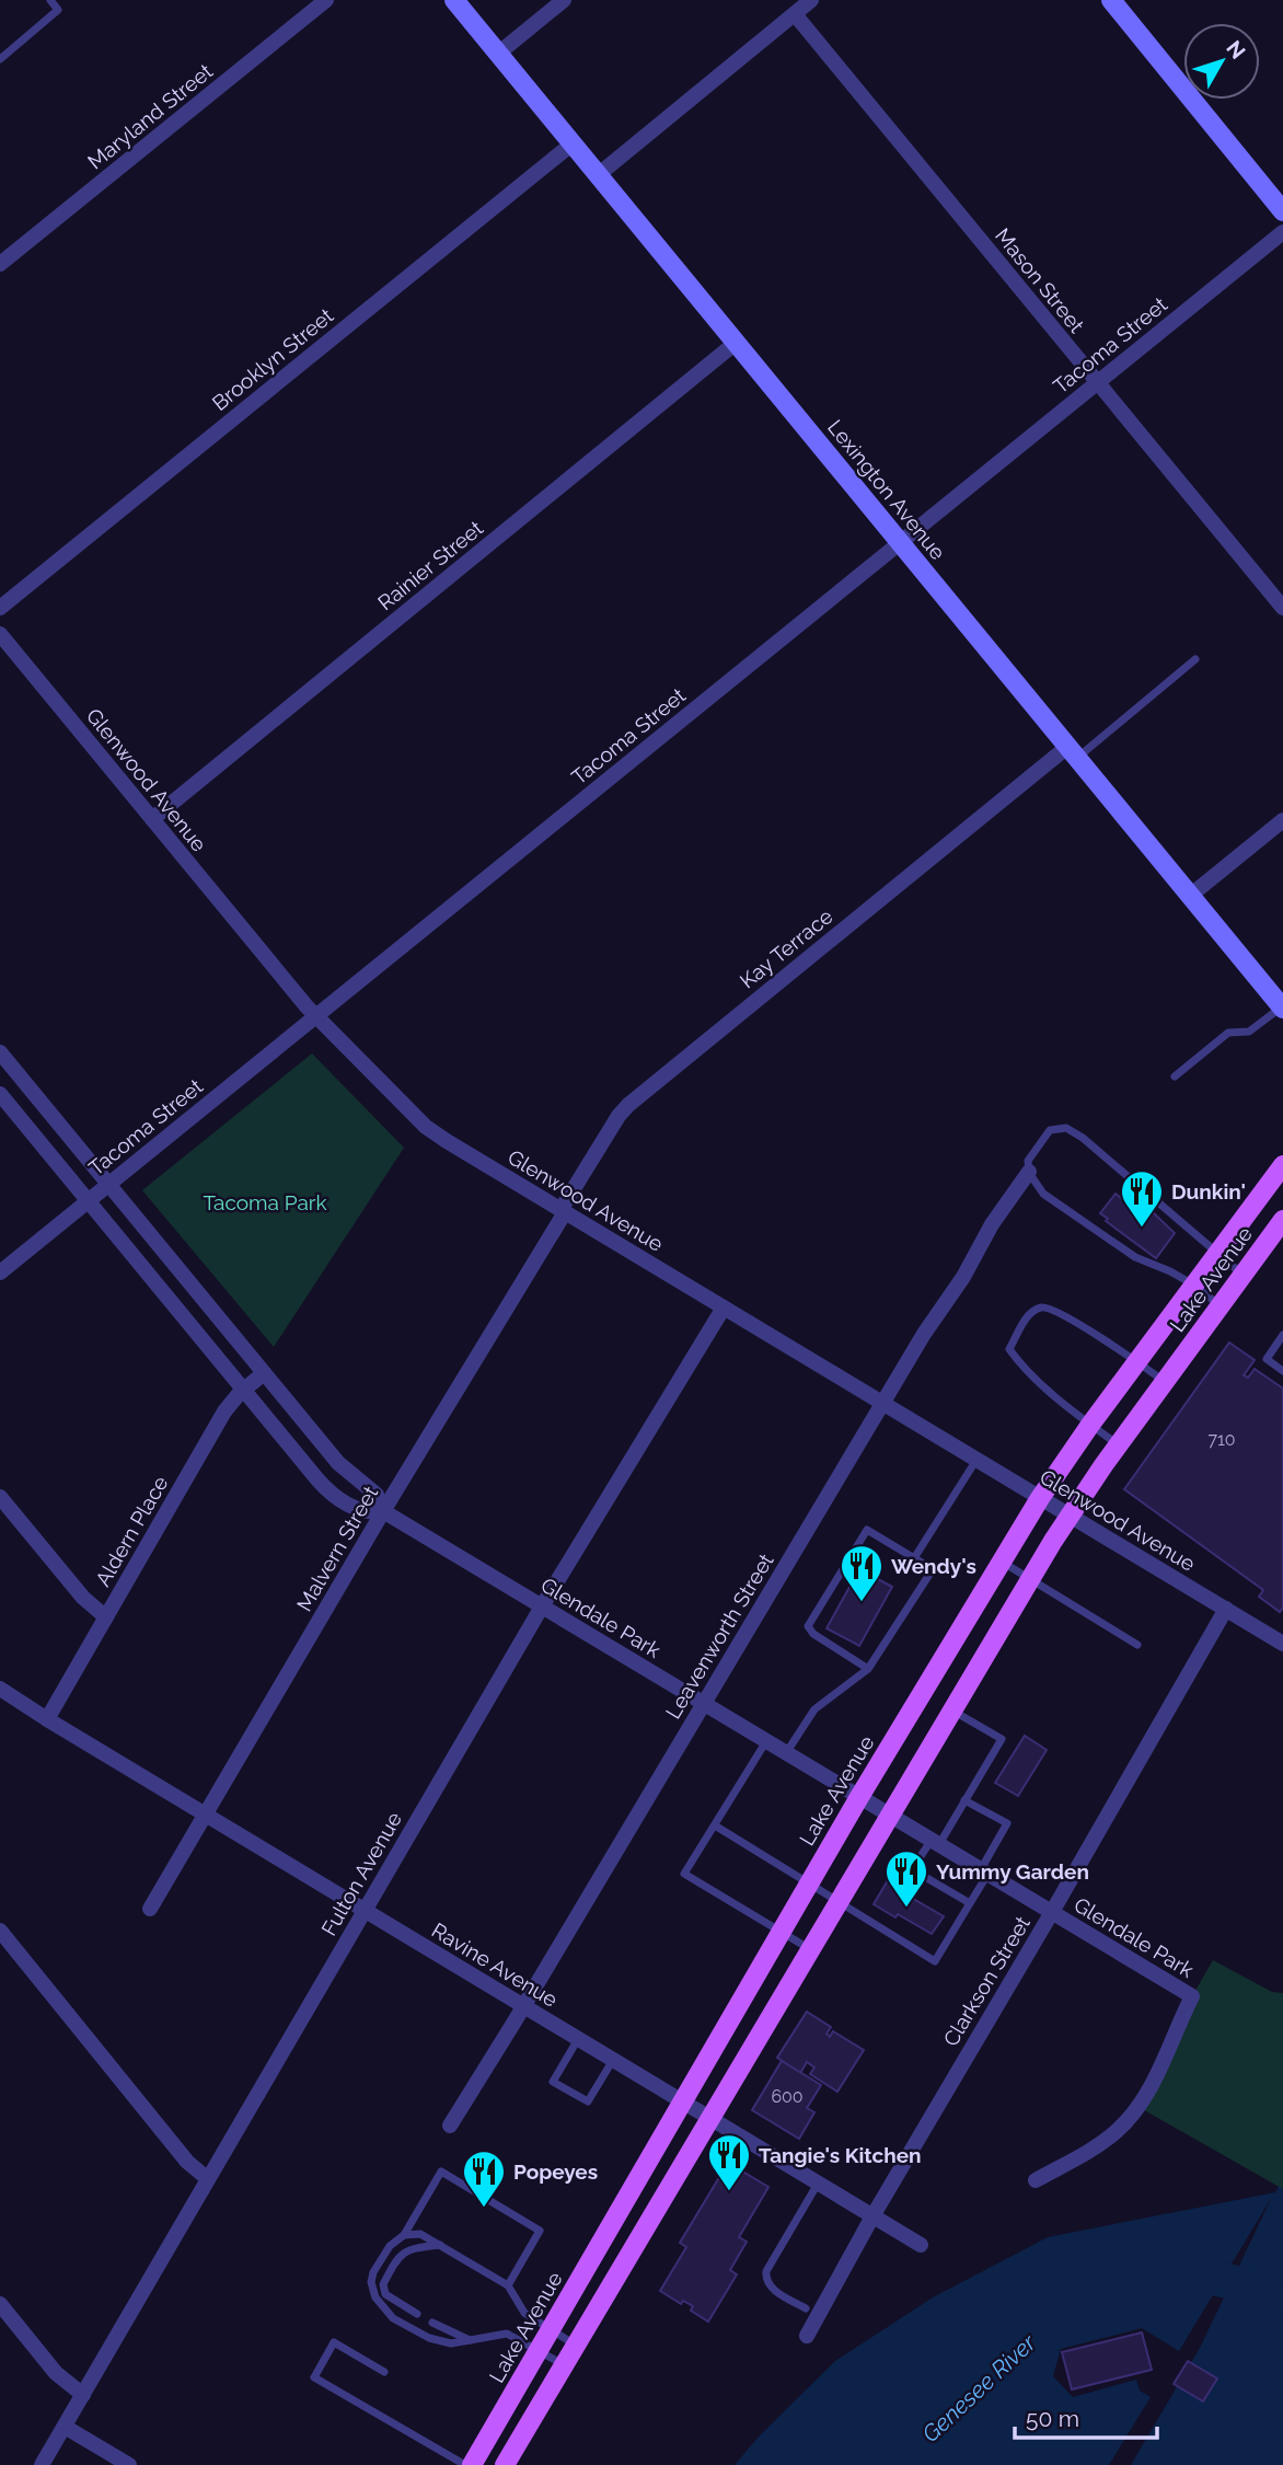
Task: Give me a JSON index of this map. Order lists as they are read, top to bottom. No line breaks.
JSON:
{"streets":{"main road":["Lexington Avenue","Lake Avenue"],"street":["Maryland Street","Mason Street","Tacoma Street","Brooklyn Street","Rainier Street","Glenwood Avenue","Kay Terrace","Aldern Place","Malvern Street","Glendale Park","Leavenworth Street","Fulton Avenue","Ravine Avenue","Clarkson Street"]},"crossings":[["Mason Street","Tacoma Street"],["Tacoma Street","Lexington Avenue"],["Tacoma Street","Glenwood Avenue"],["Tacoma Street","Glendale Park"],["Brooklyn Street","Lexington Avenue"],["Lexington Avenue","Rainier Street"],["Lexington Avenue","Kay Terrace"],["Rainier Street","Glenwood Avenue"],["Glenwood Avenue","Kay Terrace"],["Glenwood Avenue","Lake Avenue"],["Glenwood Avenue","Malvern Street"],["Glenwood Avenue","Leavenworth Street"],["Glenwood Avenue","Fulton Avenue"],["Glenwood Avenue","Clarkson Street"],["Kay Terrace","Malvern Street"],["Lake Avenue","Glendale Park"],["Lake Avenue","Ravine Avenue"],["Aldern Place","Glendale Park"],["Aldern Place","Ravine Avenue"],["Malvern Street","Glendale Park"],["Malvern Street","Ravine Avenue"],["Glendale Park","Leavenworth Street"],["Glendale Park","Fulton Avenue"],["Glendale Park","Clarkson Street"],["Leavenworth Street","Ravine Avenue"],["Fulton Avenue","Ravine Avenue"],["Ravine Avenue","Clarkson Street"]],"water":["Genesee River"],"parks":["Tacoma Park"],"places":{"restaurant":["Dunkin'","Wendy's","Yummy Garden","Tangie's Kitchen","Popeyes"]},"house_numbers":["710","600"],"scale_bar":"50 m","north":"top right"}
